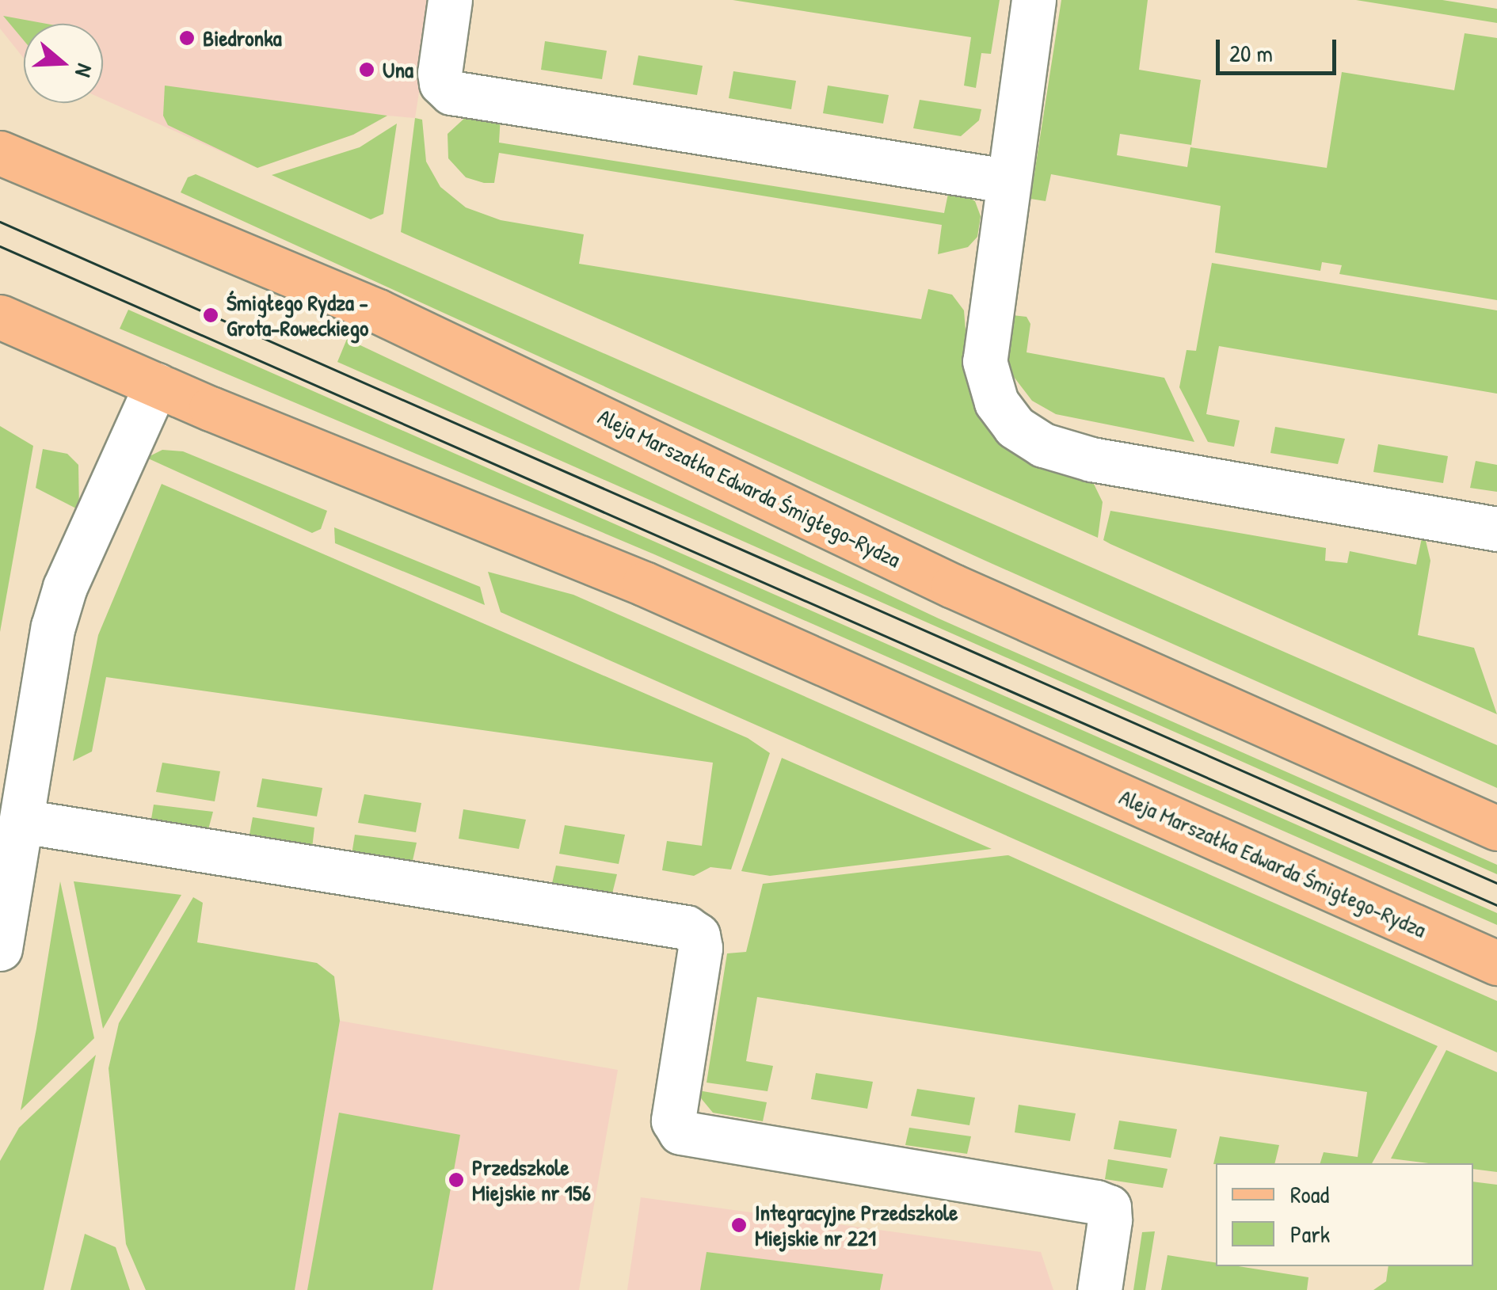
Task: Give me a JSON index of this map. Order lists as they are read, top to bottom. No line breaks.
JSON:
{"streets":{"main road":["Aleja Marszałka Edwarda Śmigłego-Rydza"]},"places":["Biedronka","Una","Śmigłego Rydza - Grota-Roweckiego","Przedszkole Miejskie nr 156","Integracyjne Przedszkole Miejskie nr 221"],"legend":["Road","Park"],"scale_bar":"20 m","north":"right"}
